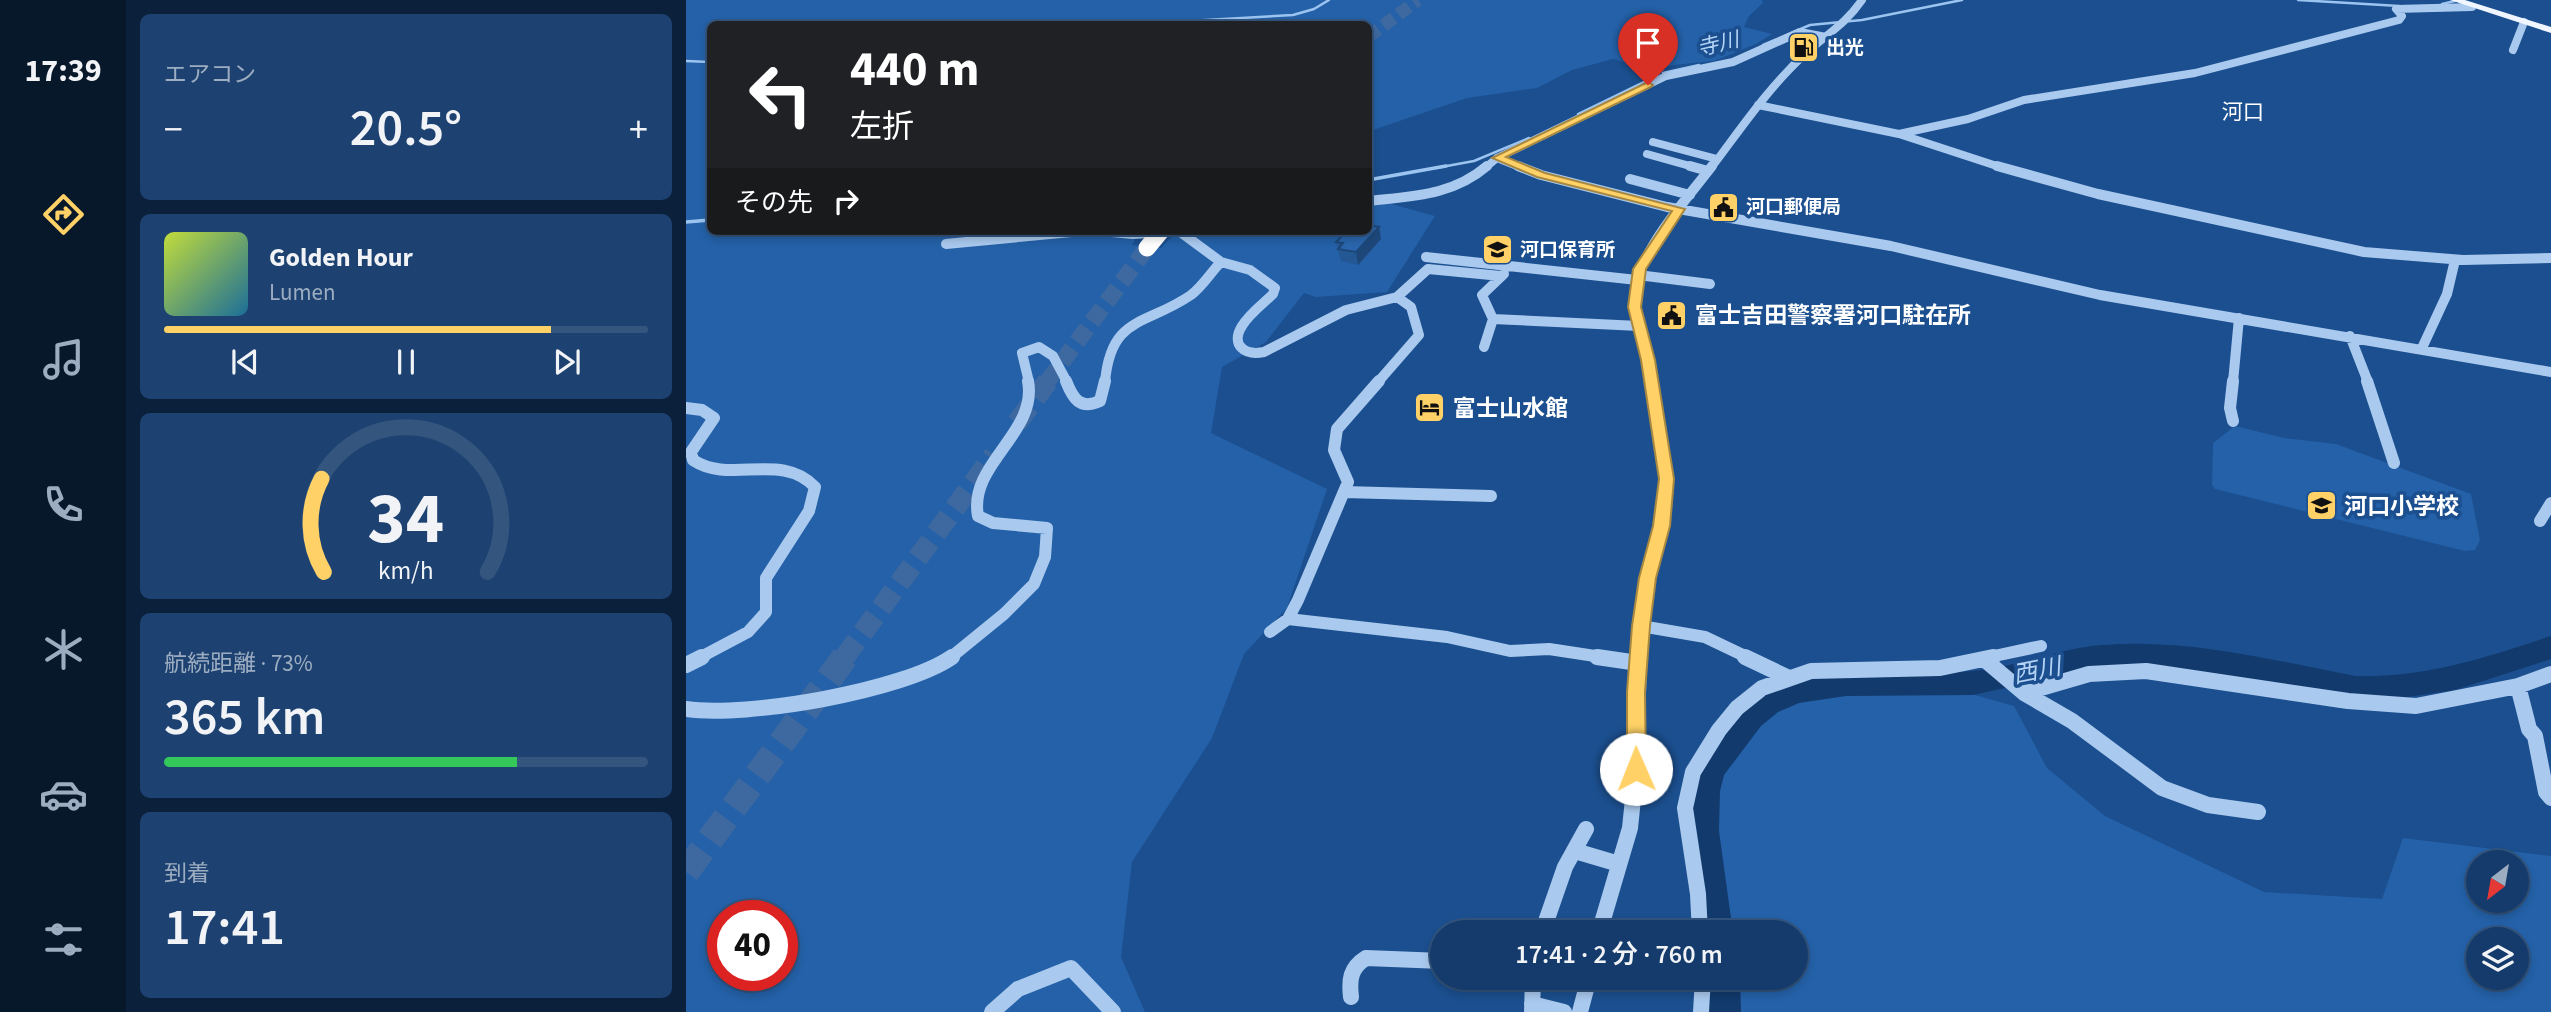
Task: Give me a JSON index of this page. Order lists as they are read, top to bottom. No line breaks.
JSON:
{"districts":["河口"],"water":["寺川","西川"],"places":{"fuel station":["出光"],"public building":["河口郵便局","富士吉田警察署河口駐在所"],"school or university":["河口保育所","河口小学校"],"hotel":["富士山水館"]},"north":"bottom left","page":{"tabs":"17:39","tile":["エアコン",["航続距離 · 73%","365 km"],["到着","17:41"]],"turn":["440 m","左折"],"heat":["−","20.5°","+"],"then":"その先","song":["Golden Hour","Lumen"],"limit":"40","trip":"17:41 · 2 分 · 760 m","gauge":["34","km/h"]}}
